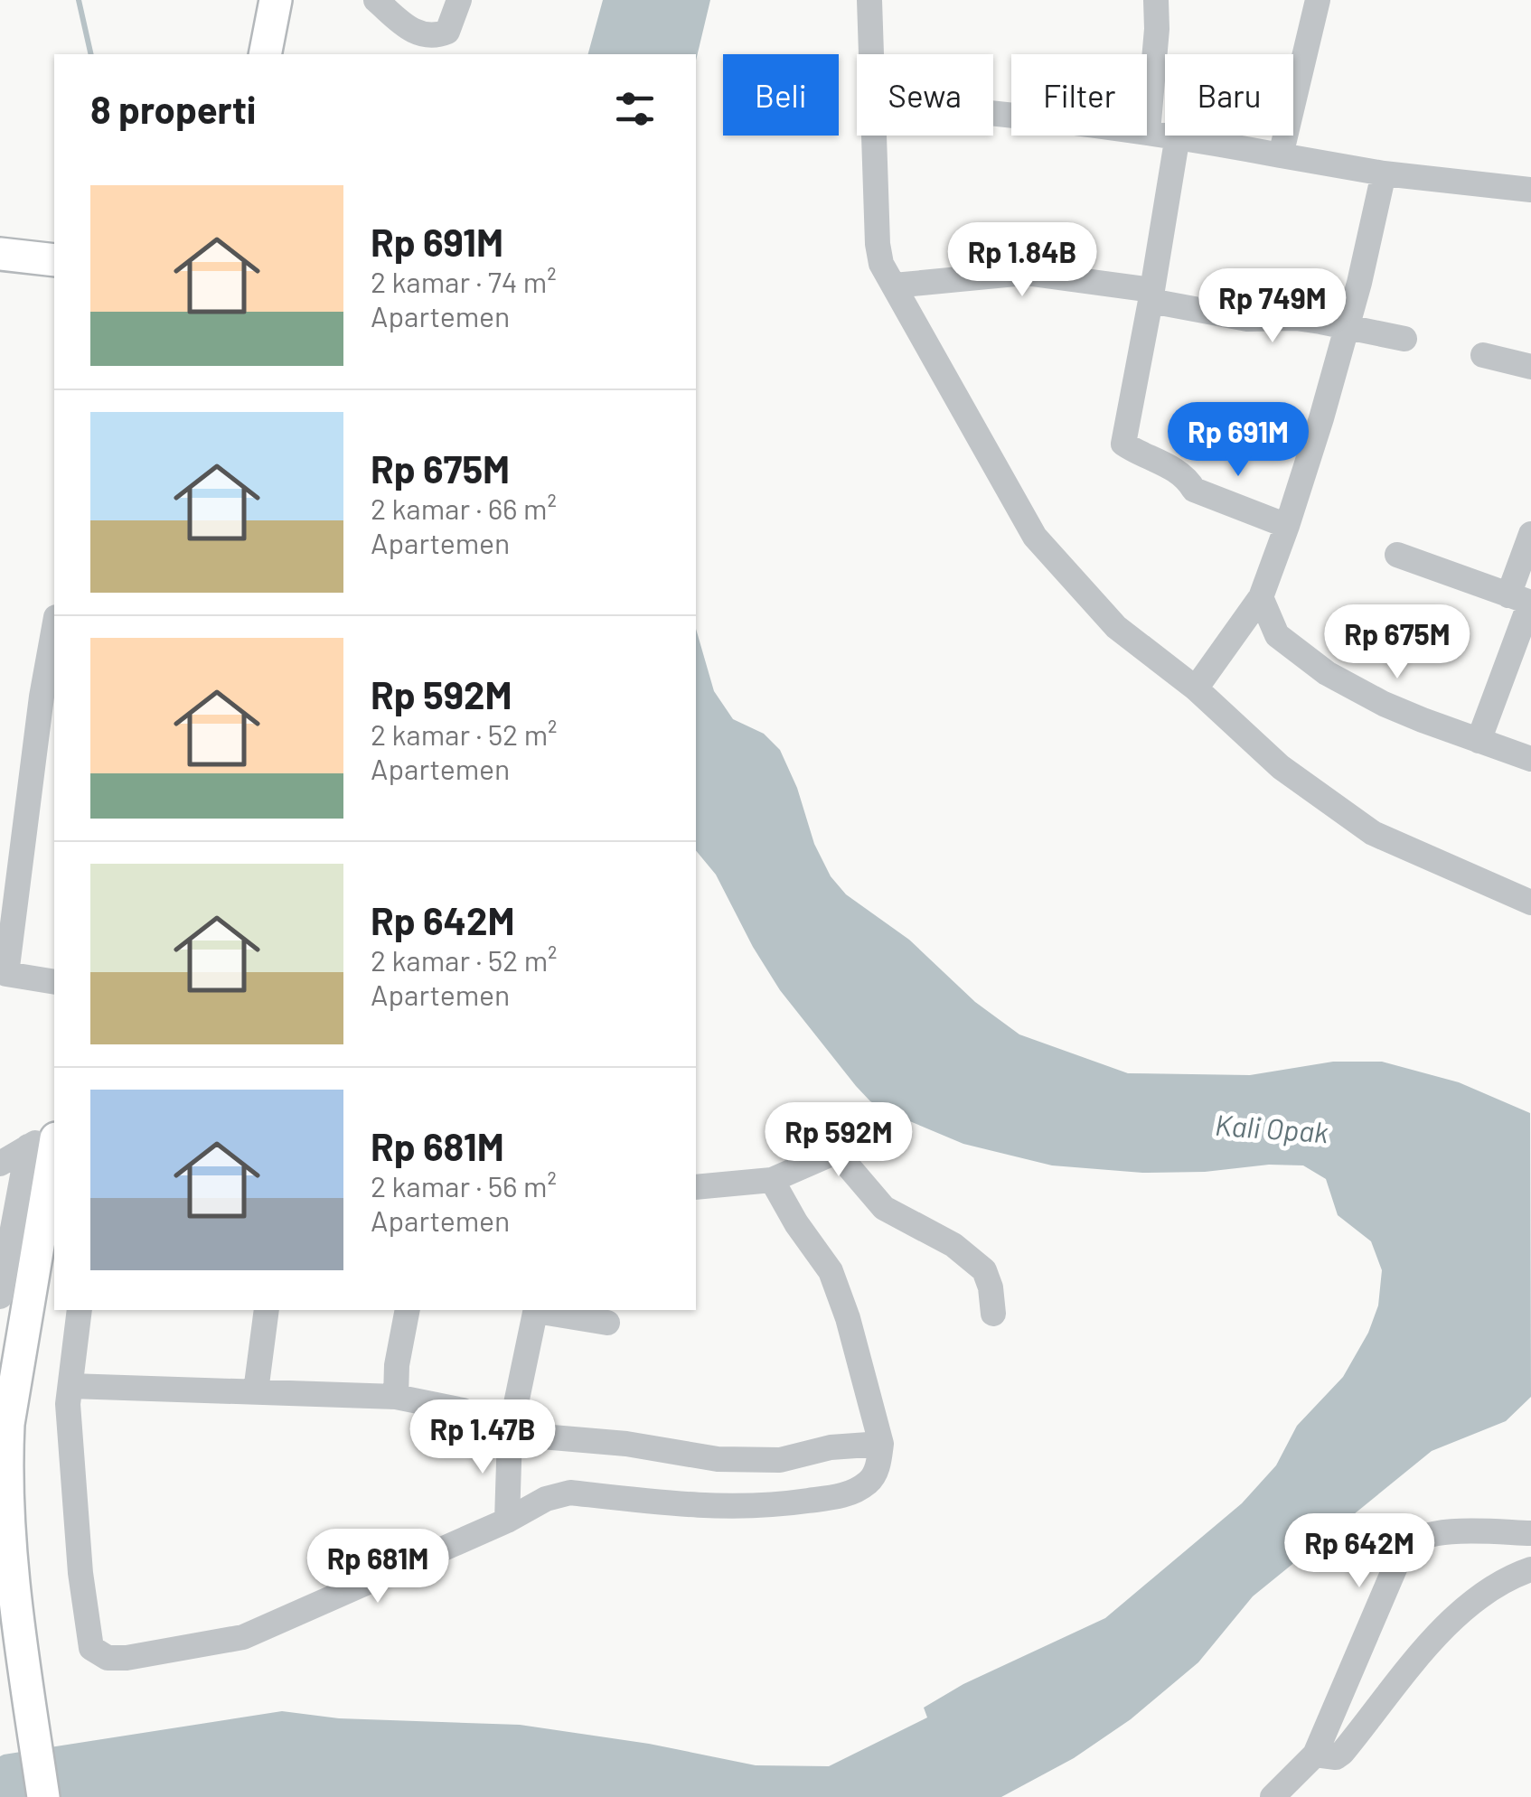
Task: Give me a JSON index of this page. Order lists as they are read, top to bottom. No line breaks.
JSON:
{"water":["Kali Opak"],"page":{"chip":["Beli","Sewa","Filter","Baru"],"heading":"8 properti","list":[{"name":"Rp 691M","note":"2 kamar · 74 m² · Apartemen"},{"name":"Rp 675M","note":"2 kamar · 66 m² · Apartemen"},{"name":"Rp 592M","note":"2 kamar · 52 m² · Apartemen"},{"name":"Rp 642M","note":"2 kamar · 52 m² · Apartemen"},{"name":"Rp 681M","note":"2 kamar · 56 m² · Apartemen"}],"price":["Rp 1.84B","Rp 749M","Rp 691M","Rp 675M","Rp 592M","Rp 1.47B","Rp 642M","Rp 681M"]}}
